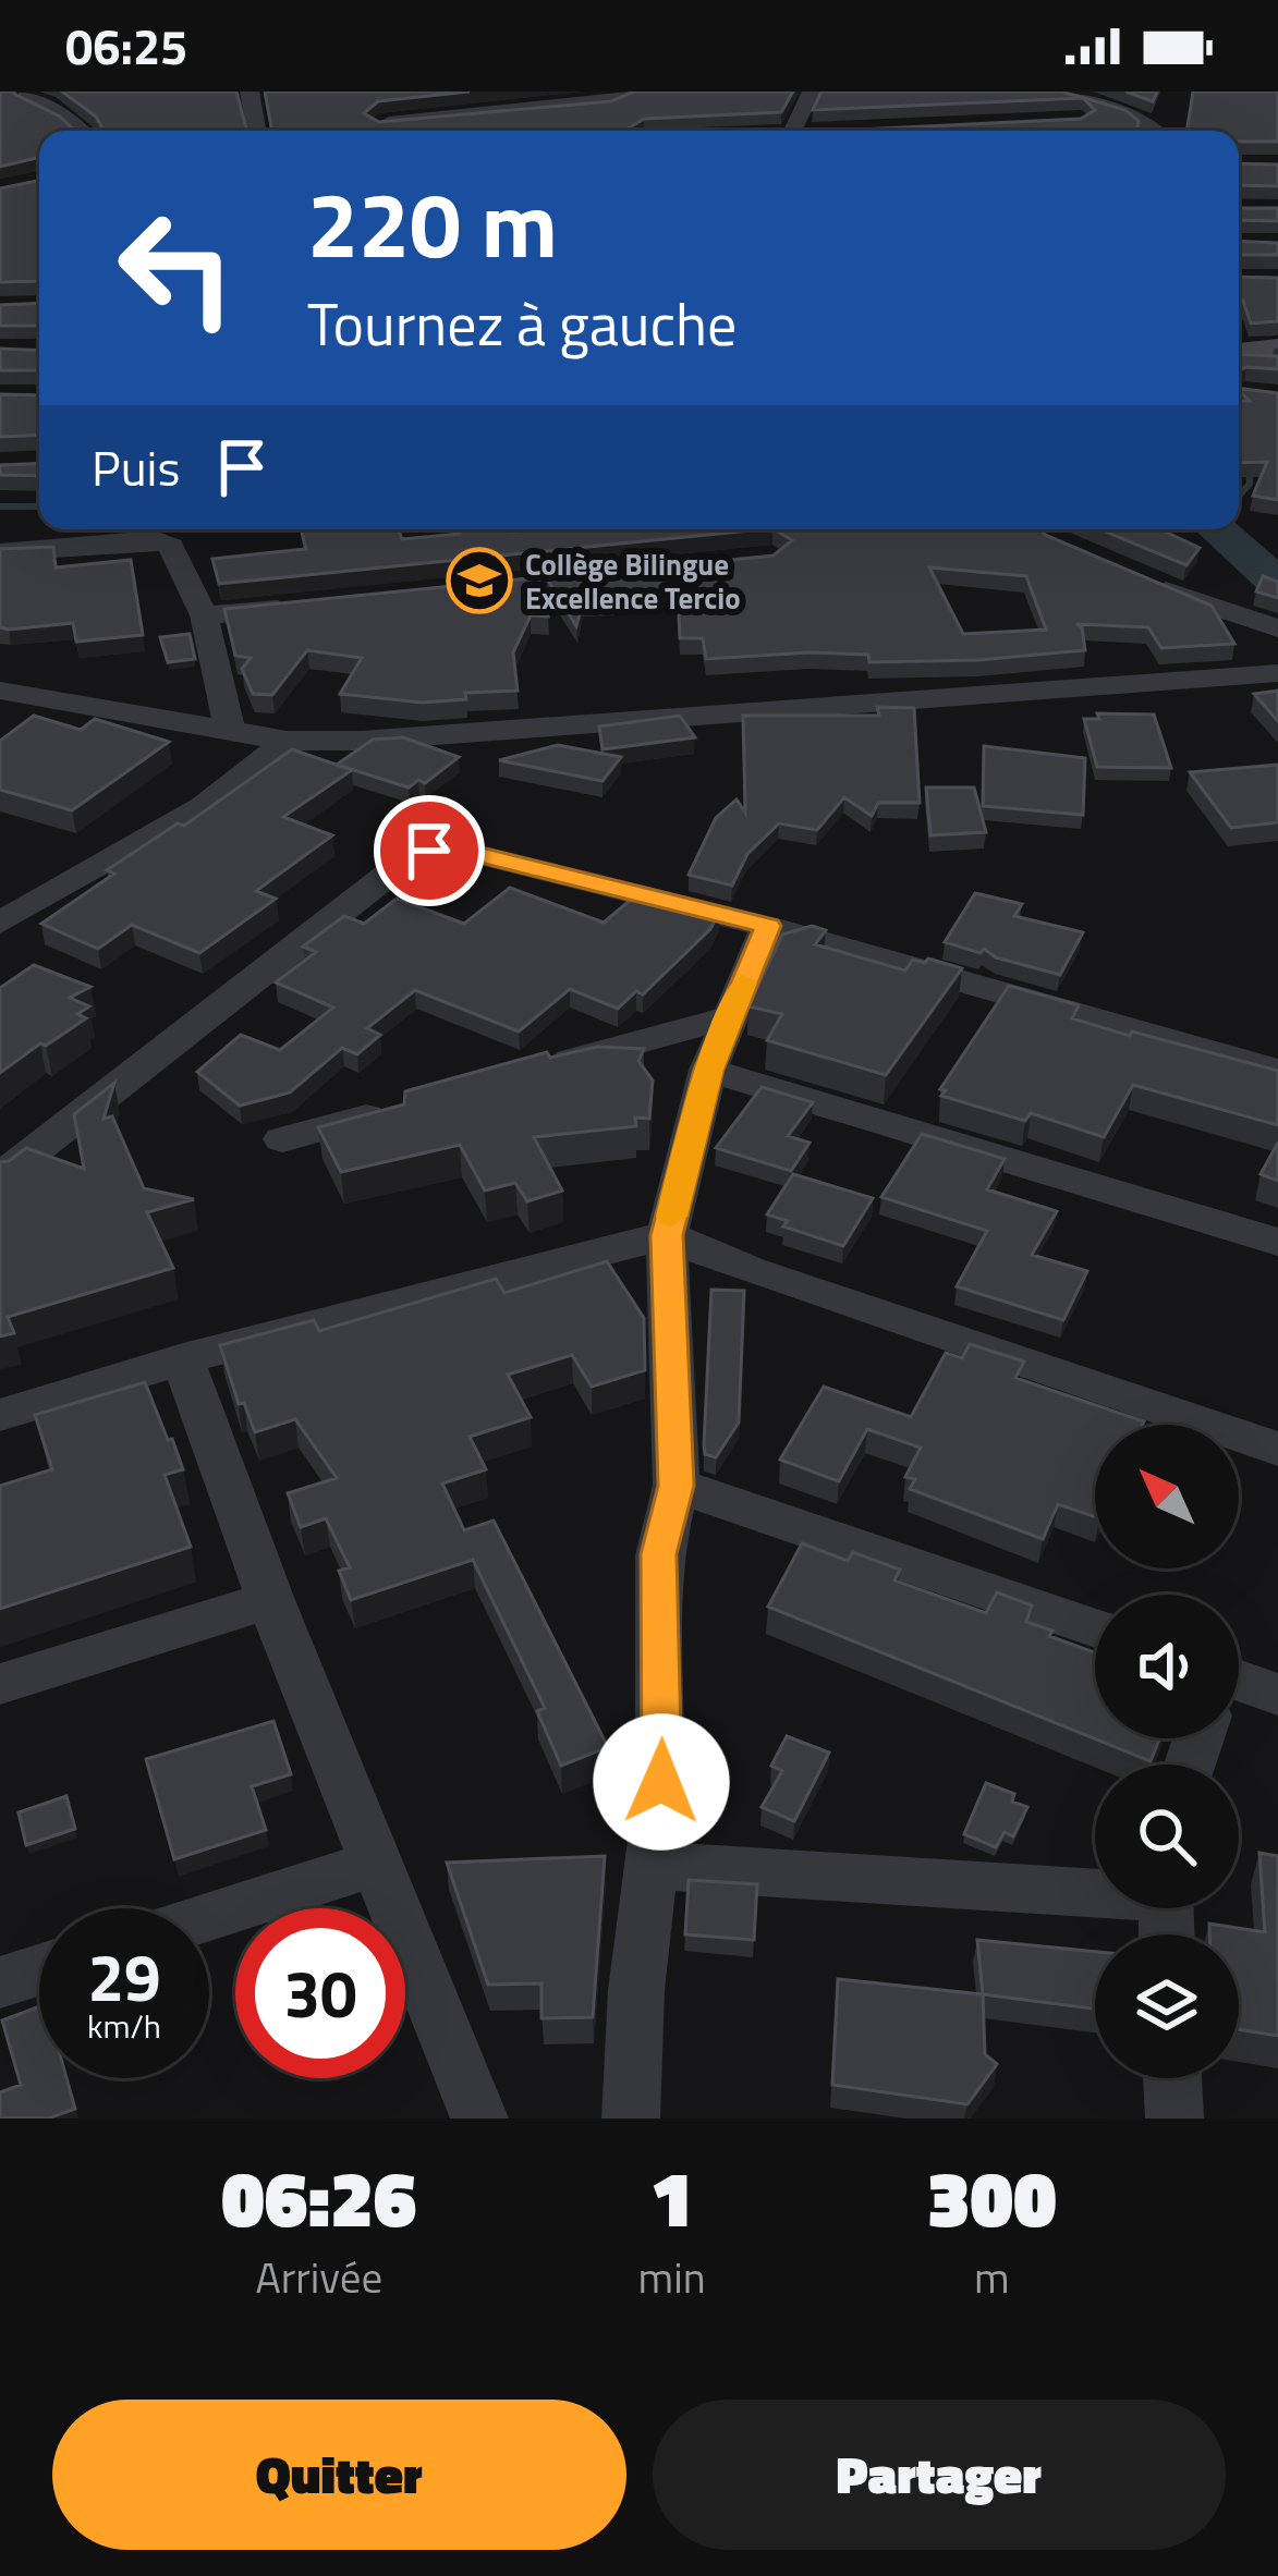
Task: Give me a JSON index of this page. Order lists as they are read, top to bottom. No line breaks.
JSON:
{"places":{"school or university":["Collège Bilingue Excellence Tercio"]},"north":"top left","page":{"status":"06:25","turn":["220 m","Tournez à gauche"],"then":"Puis","speed":"29 km/h","limit":"30","eta":["06:26","Arrivée","1","min","300","m"],"buttons":["Quitter","Partager"]}}
